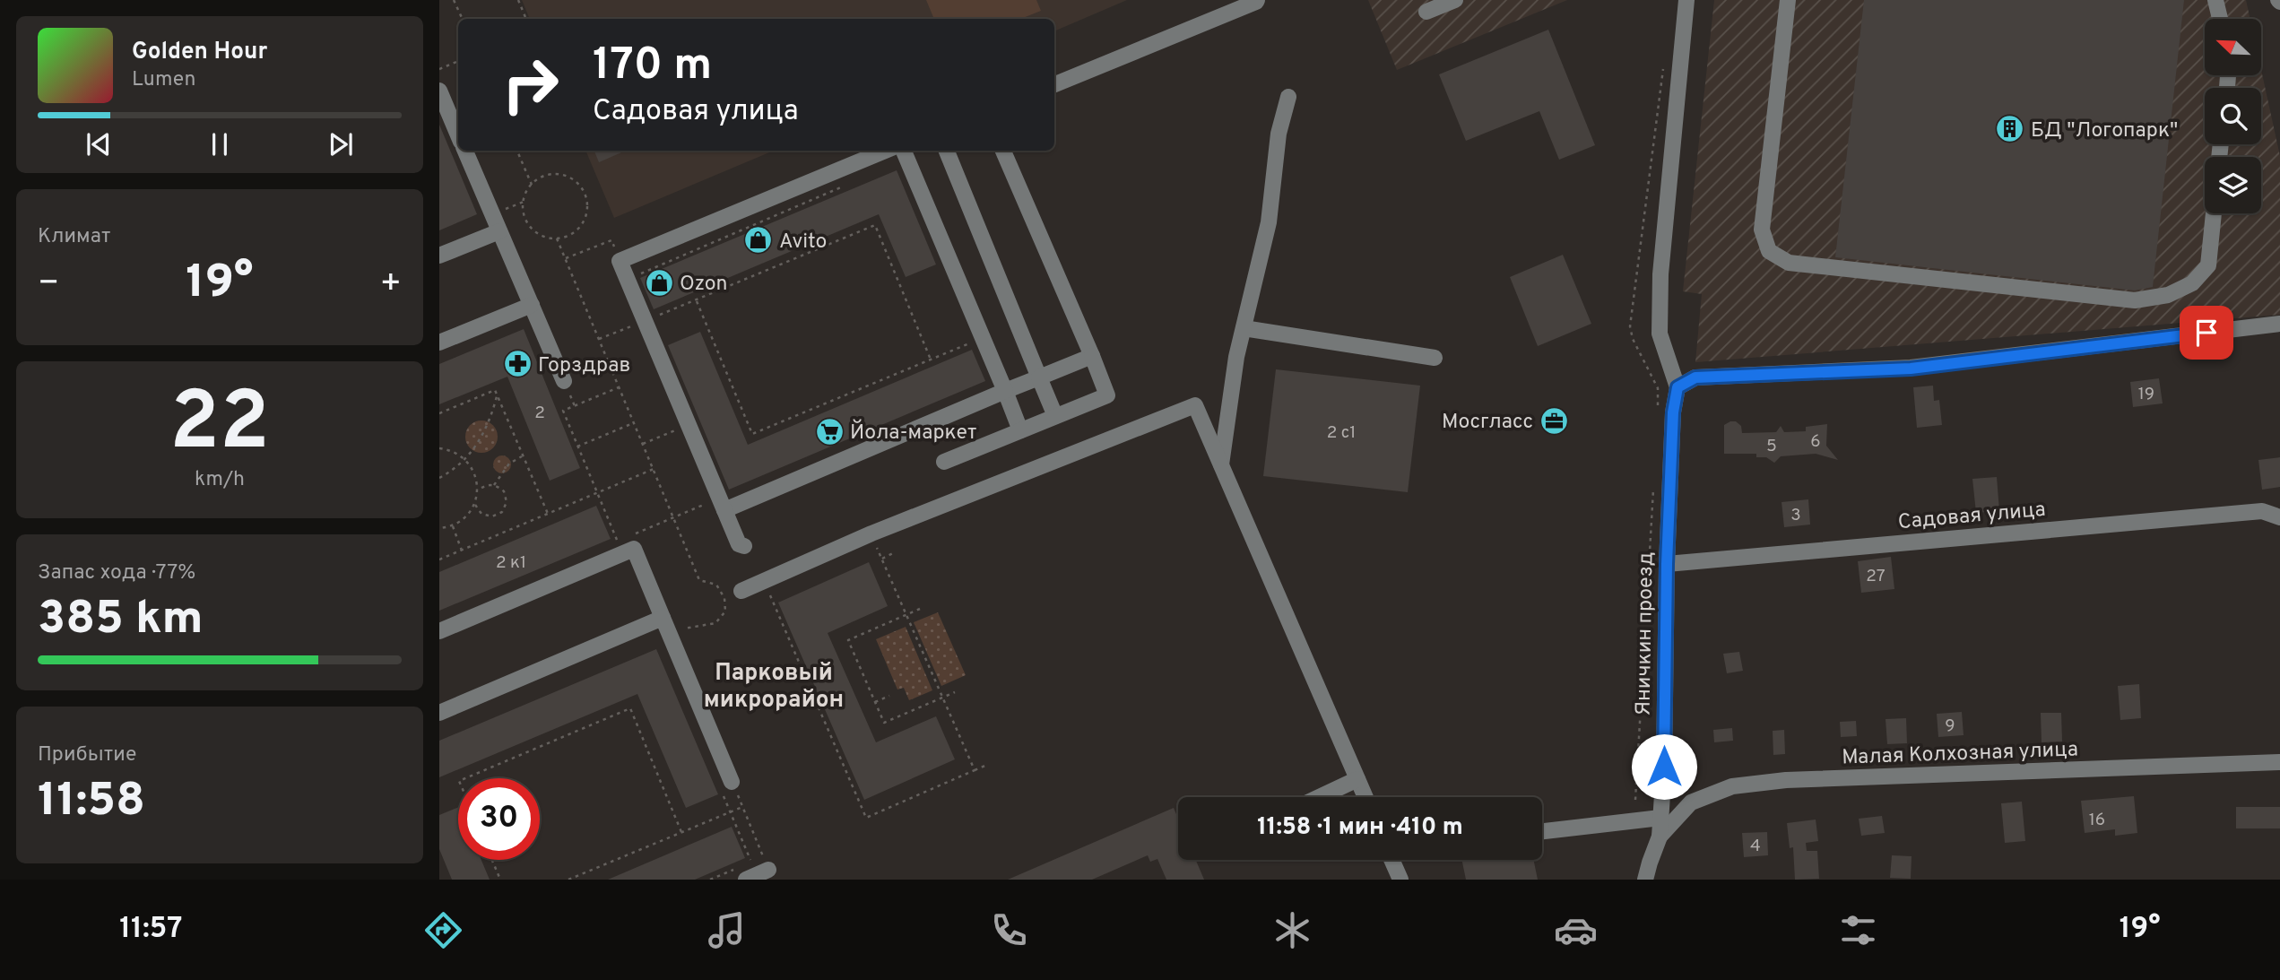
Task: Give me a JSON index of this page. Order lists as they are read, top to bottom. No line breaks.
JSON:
{"streets":{"street":["Садовая улица","Яничкин проезд","Малая Колхозная улица"]},"crossings":[["Садовая улица","Яничкин проезд"],["Яничкин проезд","Малая Колхозная улица"]],"districts":["Парковый микрорайон"],"places":{"building":["БД \"Логопарк\""],"shop":["Avito","Ozon"],"pharmacy":["Горздрав"],"office":["Мосгласс"],"supermarket":["Йола-маркет"]},"house_numbers":["19","2","2 с1","6","5","3","2 к1","27","9","16","4"],"north":"top left","page":{"turn":["170 m","Садовая улица"],"song":["Golden Hour","Lumen"],"tile":["Климат",["22","km/h"],["Запас хода · 77%","385 km"],["Прибытие","11:58"]],"heat":["−","19°","+"],"limit":"30","trip":"11:58 · 1 мин · 410 m","tabs":["11:57","19°"]}}
